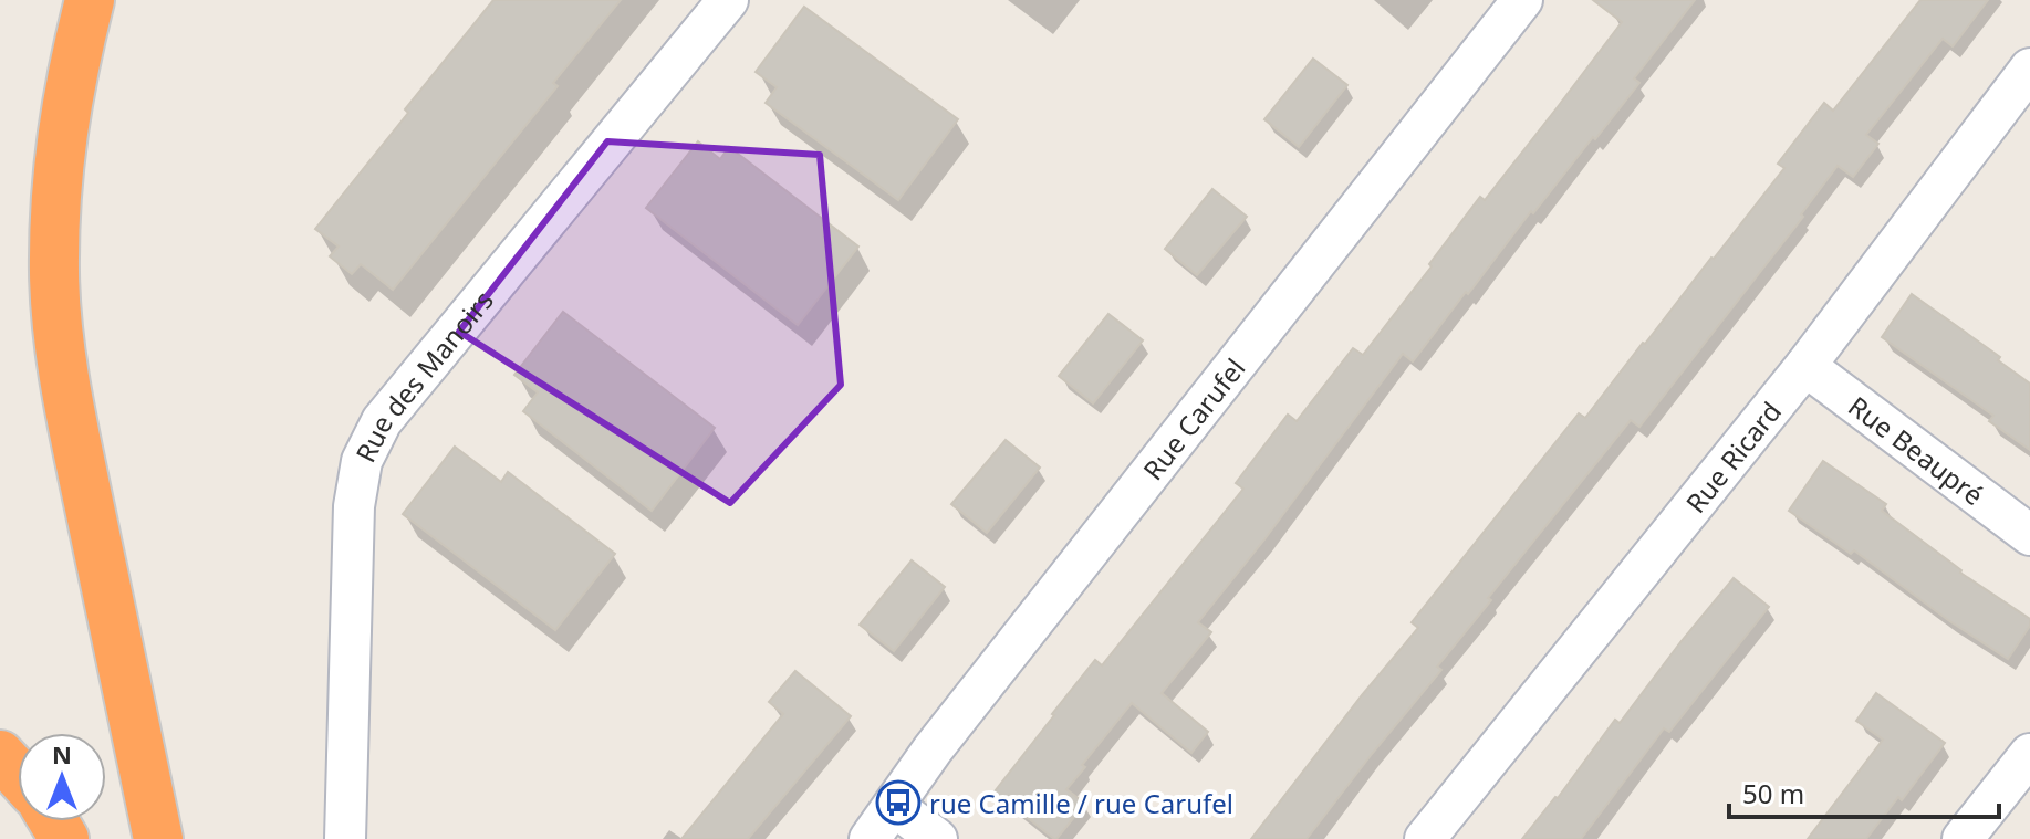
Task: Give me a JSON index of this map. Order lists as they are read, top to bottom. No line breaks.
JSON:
{"streets":{"street":["Rue des Manoirs","Rue Carufel","Rue Beaupré","Rue Ricard"]},"crossings":[["Rue Beaupré","Rue Ricard"]],"places":{"bus stop":["rue Camille / rue Carufel"]},"scale_bar":"50 m","north":"top"}
